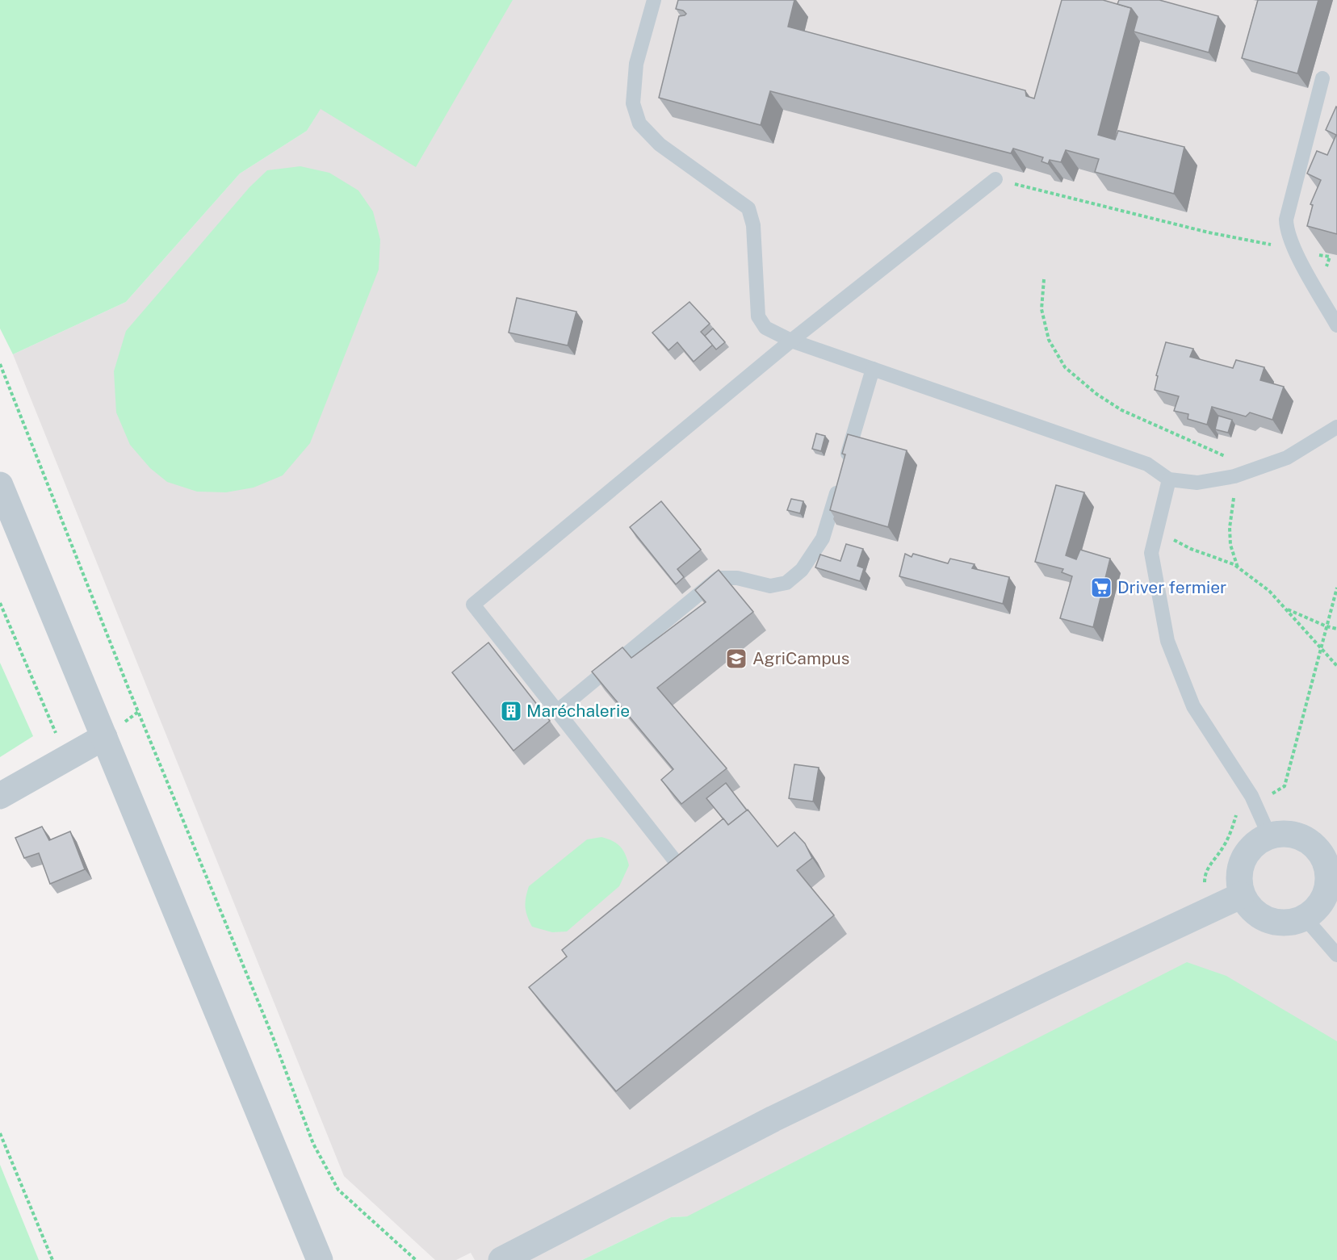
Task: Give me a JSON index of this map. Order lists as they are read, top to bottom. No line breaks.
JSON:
{"places":{"supermarket":["Driver fermier"],"school or university":["AgriCampus"],"building":["Maréchalerie"]}}
